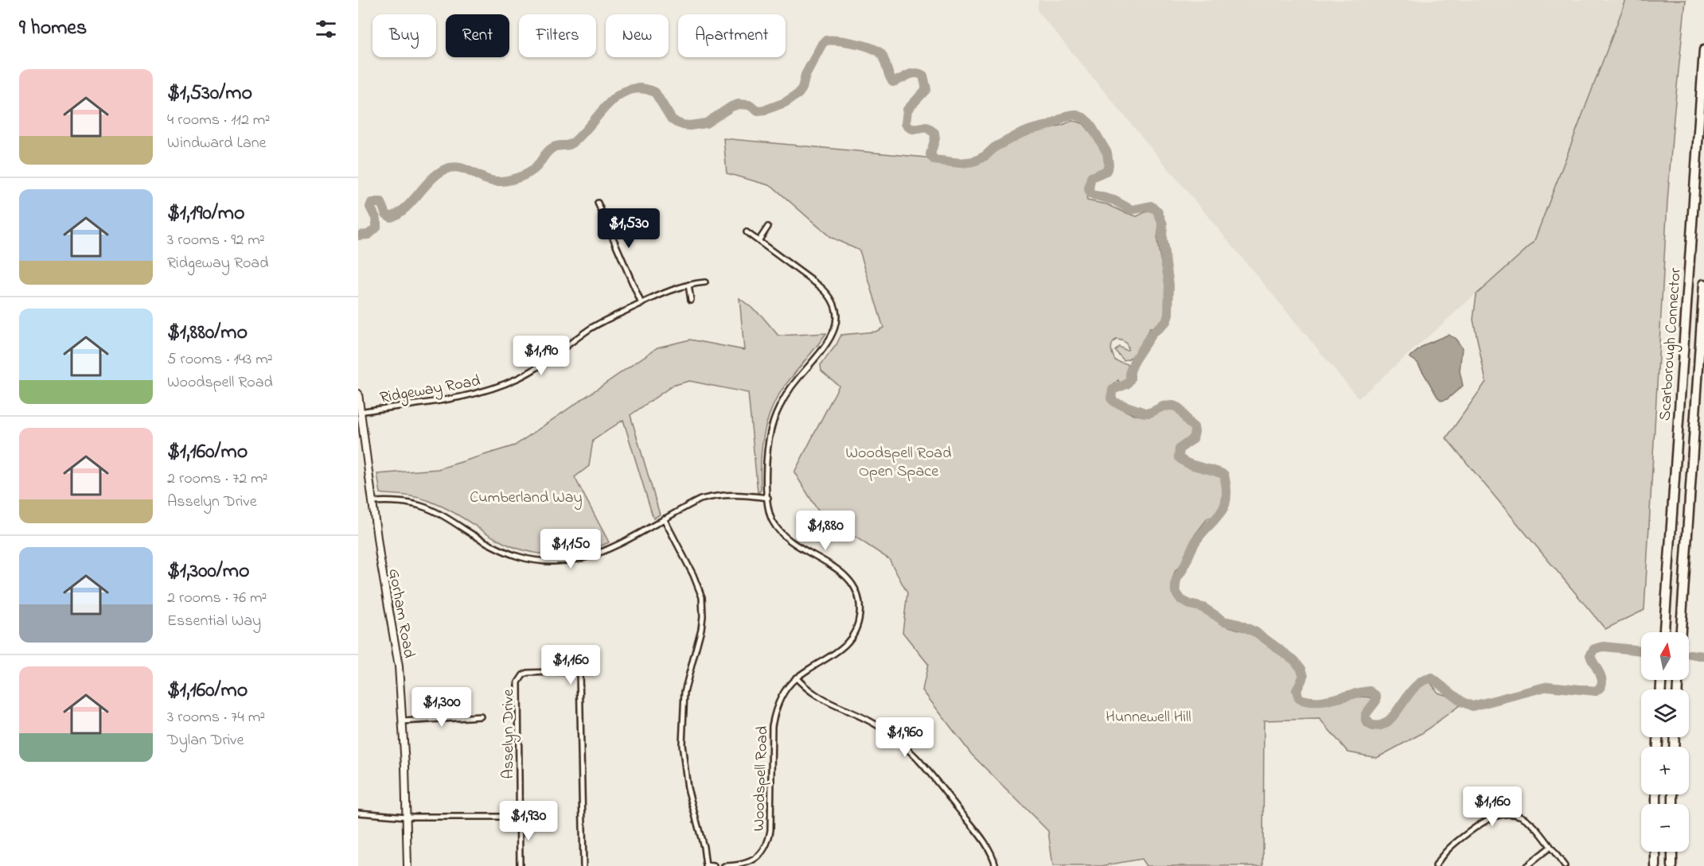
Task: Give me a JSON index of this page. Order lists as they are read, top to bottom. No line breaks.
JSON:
{"streets":{"highway":["Scarborough Connector"],"main road":["Gorham Road"],"street":["Ridgeway Road","Asselyn Drive","Woodspell Road"]},"crossings":[["Ridgeway Road","Gorham Road"]],"parks":["Woodspell Road Open Space","Cumberland Way","Hunnewell Hill"],"north":"top","page":{"heading":"9 homes","chip":["Buy","Rent","Filters","New","Apartment"],"list":[{"name":"$1,530/mo","note":"4 rooms · 112 m² · Windward Lane"},{"name":"$1,190/mo","note":"3 rooms · 92 m² · Ridgeway Road"},{"name":"$1,880/mo","note":"5 rooms · 143 m² · Woodspell Road"},{"name":"$1,160/mo","note":"2 rooms · 72 m² · Asselyn Drive"},{"name":"$1,300/mo","note":"2 rooms · 76 m² · Essential Way"},{"name":"$1,160/mo","note":"3 rooms · 74 m² · Dylan Drive"}],"price":["$1,530","$1,190","$1,880","$1,150","$1,160","$1,300","$1,960","$1,160","$1,930"],"map_buttons":["+","−"]}}
